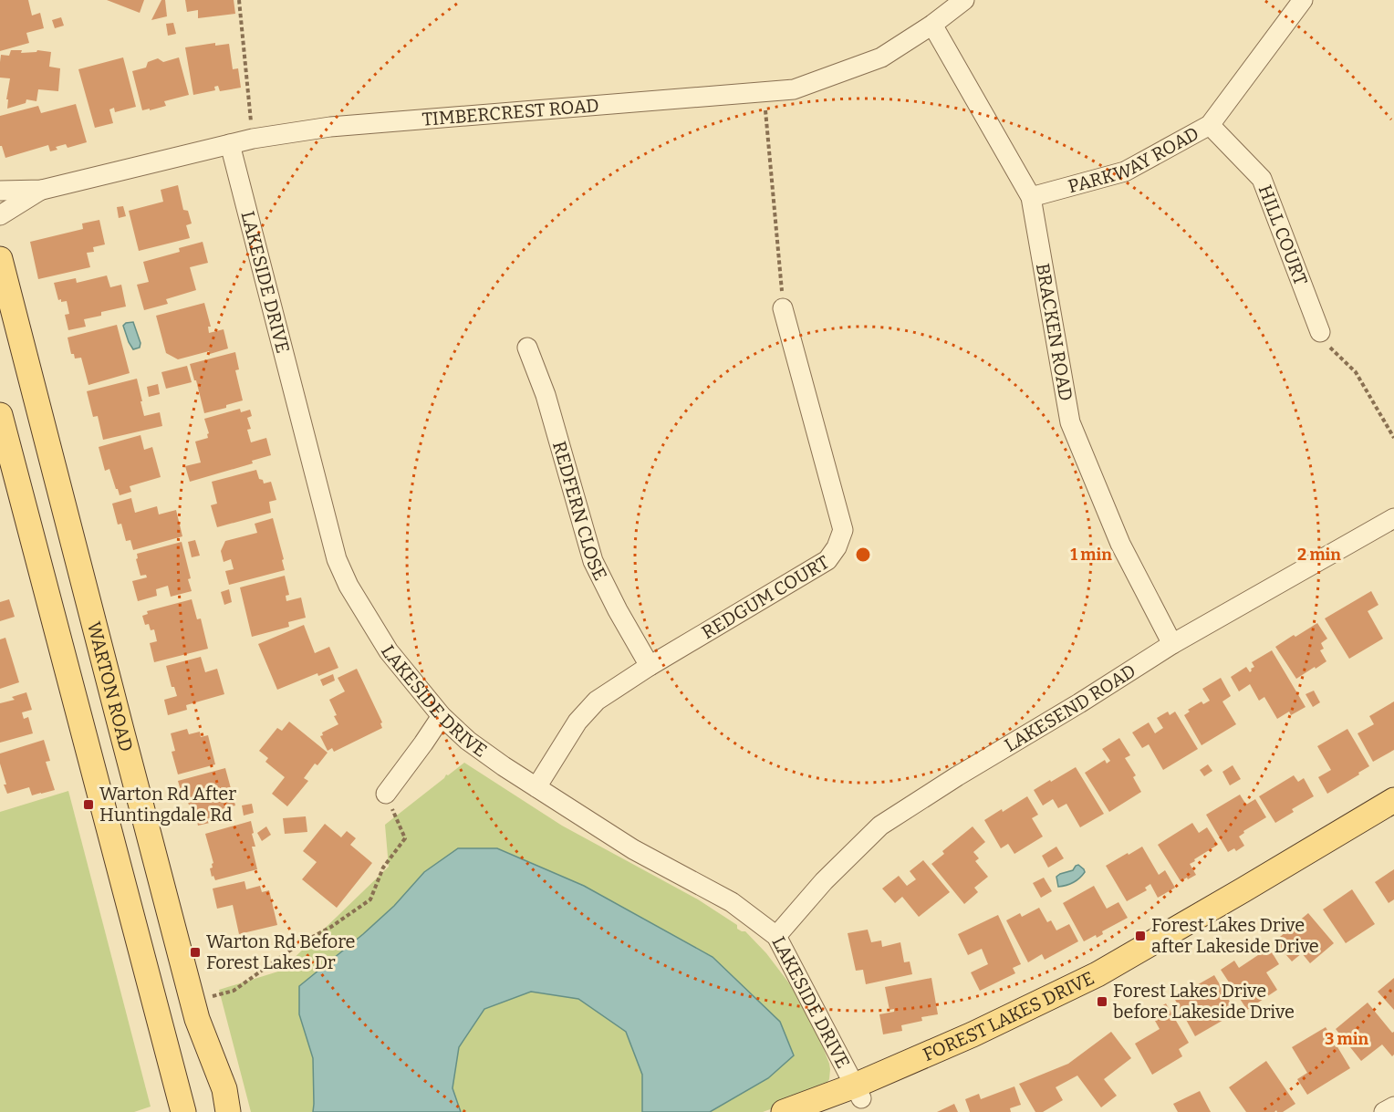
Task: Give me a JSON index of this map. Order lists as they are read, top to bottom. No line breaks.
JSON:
{"streets":{"main road":["WARTON ROAD","FOREST LAKES DRIVE"],"street":["TIMBERCREST ROAD","PARKWAY ROAD","HILL COURT","LAKESIDE DRIVE","BRACKEN ROAD","REDFERN CLOSE","REDGUM COURT","LAKESEND ROAD"]},"crossings":[["TIMBERCREST ROAD","LAKESIDE DRIVE"],["TIMBERCREST ROAD","BRACKEN ROAD"],["PARKWAY ROAD","HILL COURT"],["PARKWAY ROAD","BRACKEN ROAD"],["LAKESIDE DRIVE","REDGUM COURT"],["LAKESIDE DRIVE","LAKESEND ROAD"],["LAKESIDE DRIVE","FOREST LAKES DRIVE"],["BRACKEN ROAD","LAKESEND ROAD"],["REDFERN CLOSE","REDGUM COURT"]],"places":{"transit":["Warton Rd After Huntingdale Rd","Forest Lakes Drive after Lakeside Drive","Warton Rd Before Forest Lakes Dr","Forest Lakes Drive before Lakeside Drive"]},"rings":["1 min","2 min","3 min"]}
